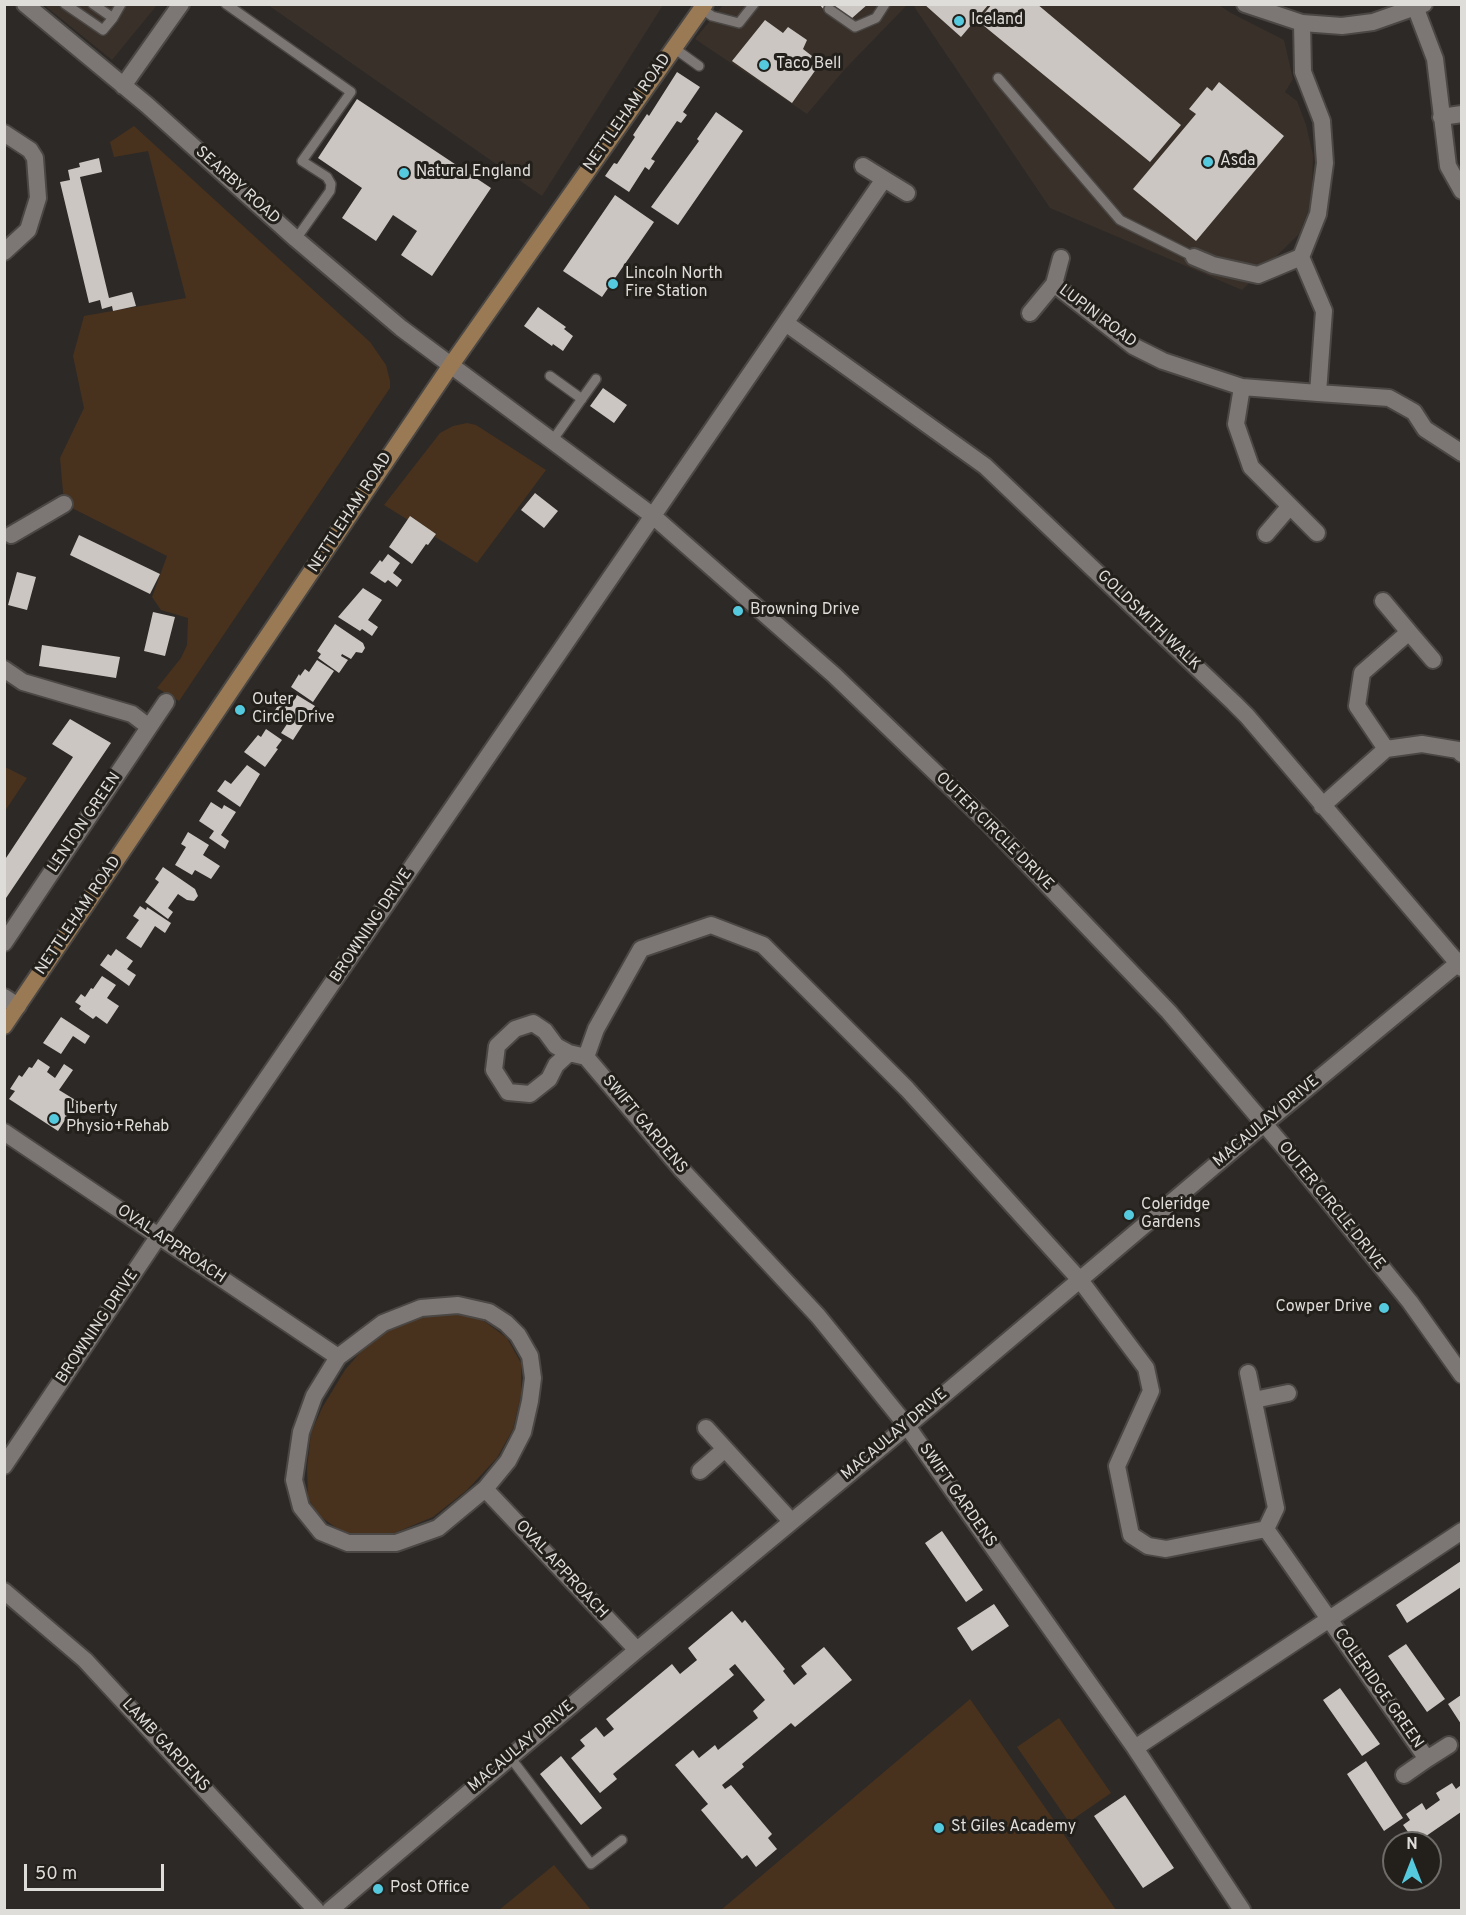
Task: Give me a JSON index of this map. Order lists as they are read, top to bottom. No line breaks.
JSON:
{"streets":{"main road":["NETTLEHAM ROAD"],"street":["SEARBY ROAD","LUPIN ROAD","GOLDSMITH WALK","LENTON GREEN","OUTER CIRCLE DRIVE","BROWNING DRIVE","MACAULAY DRIVE","SWIFT GARDENS","OVAL APPROACH","COLERIDGE GREEN","LAMB GARDENS"]},"crossings":[["NETTLEHAM ROAD","SEARBY ROAD"],["NETTLEHAM ROAD","OUTER CIRCLE DRIVE"],["SEARBY ROAD","OUTER CIRCLE DRIVE"],["GOLDSMITH WALK","BROWNING DRIVE"],["GOLDSMITH WALK","MACAULAY DRIVE"],["OUTER CIRCLE DRIVE","BROWNING DRIVE"],["OUTER CIRCLE DRIVE","MACAULAY DRIVE"],["BROWNING DRIVE","OVAL APPROACH"],["MACAULAY DRIVE","SWIFT GARDENS"],["MACAULAY DRIVE","OVAL APPROACH"]],"places":["Iceland","Taco Bell","Asda","Natural England","Lincoln North Fire Station","Browning Drive","Outer Circle Drive","Liberty Physio+Rehab","Coleridge Gardens","Cowper Drive","St Giles Academy","Post Office"],"scale_bar":"50 m","north":"top"}
